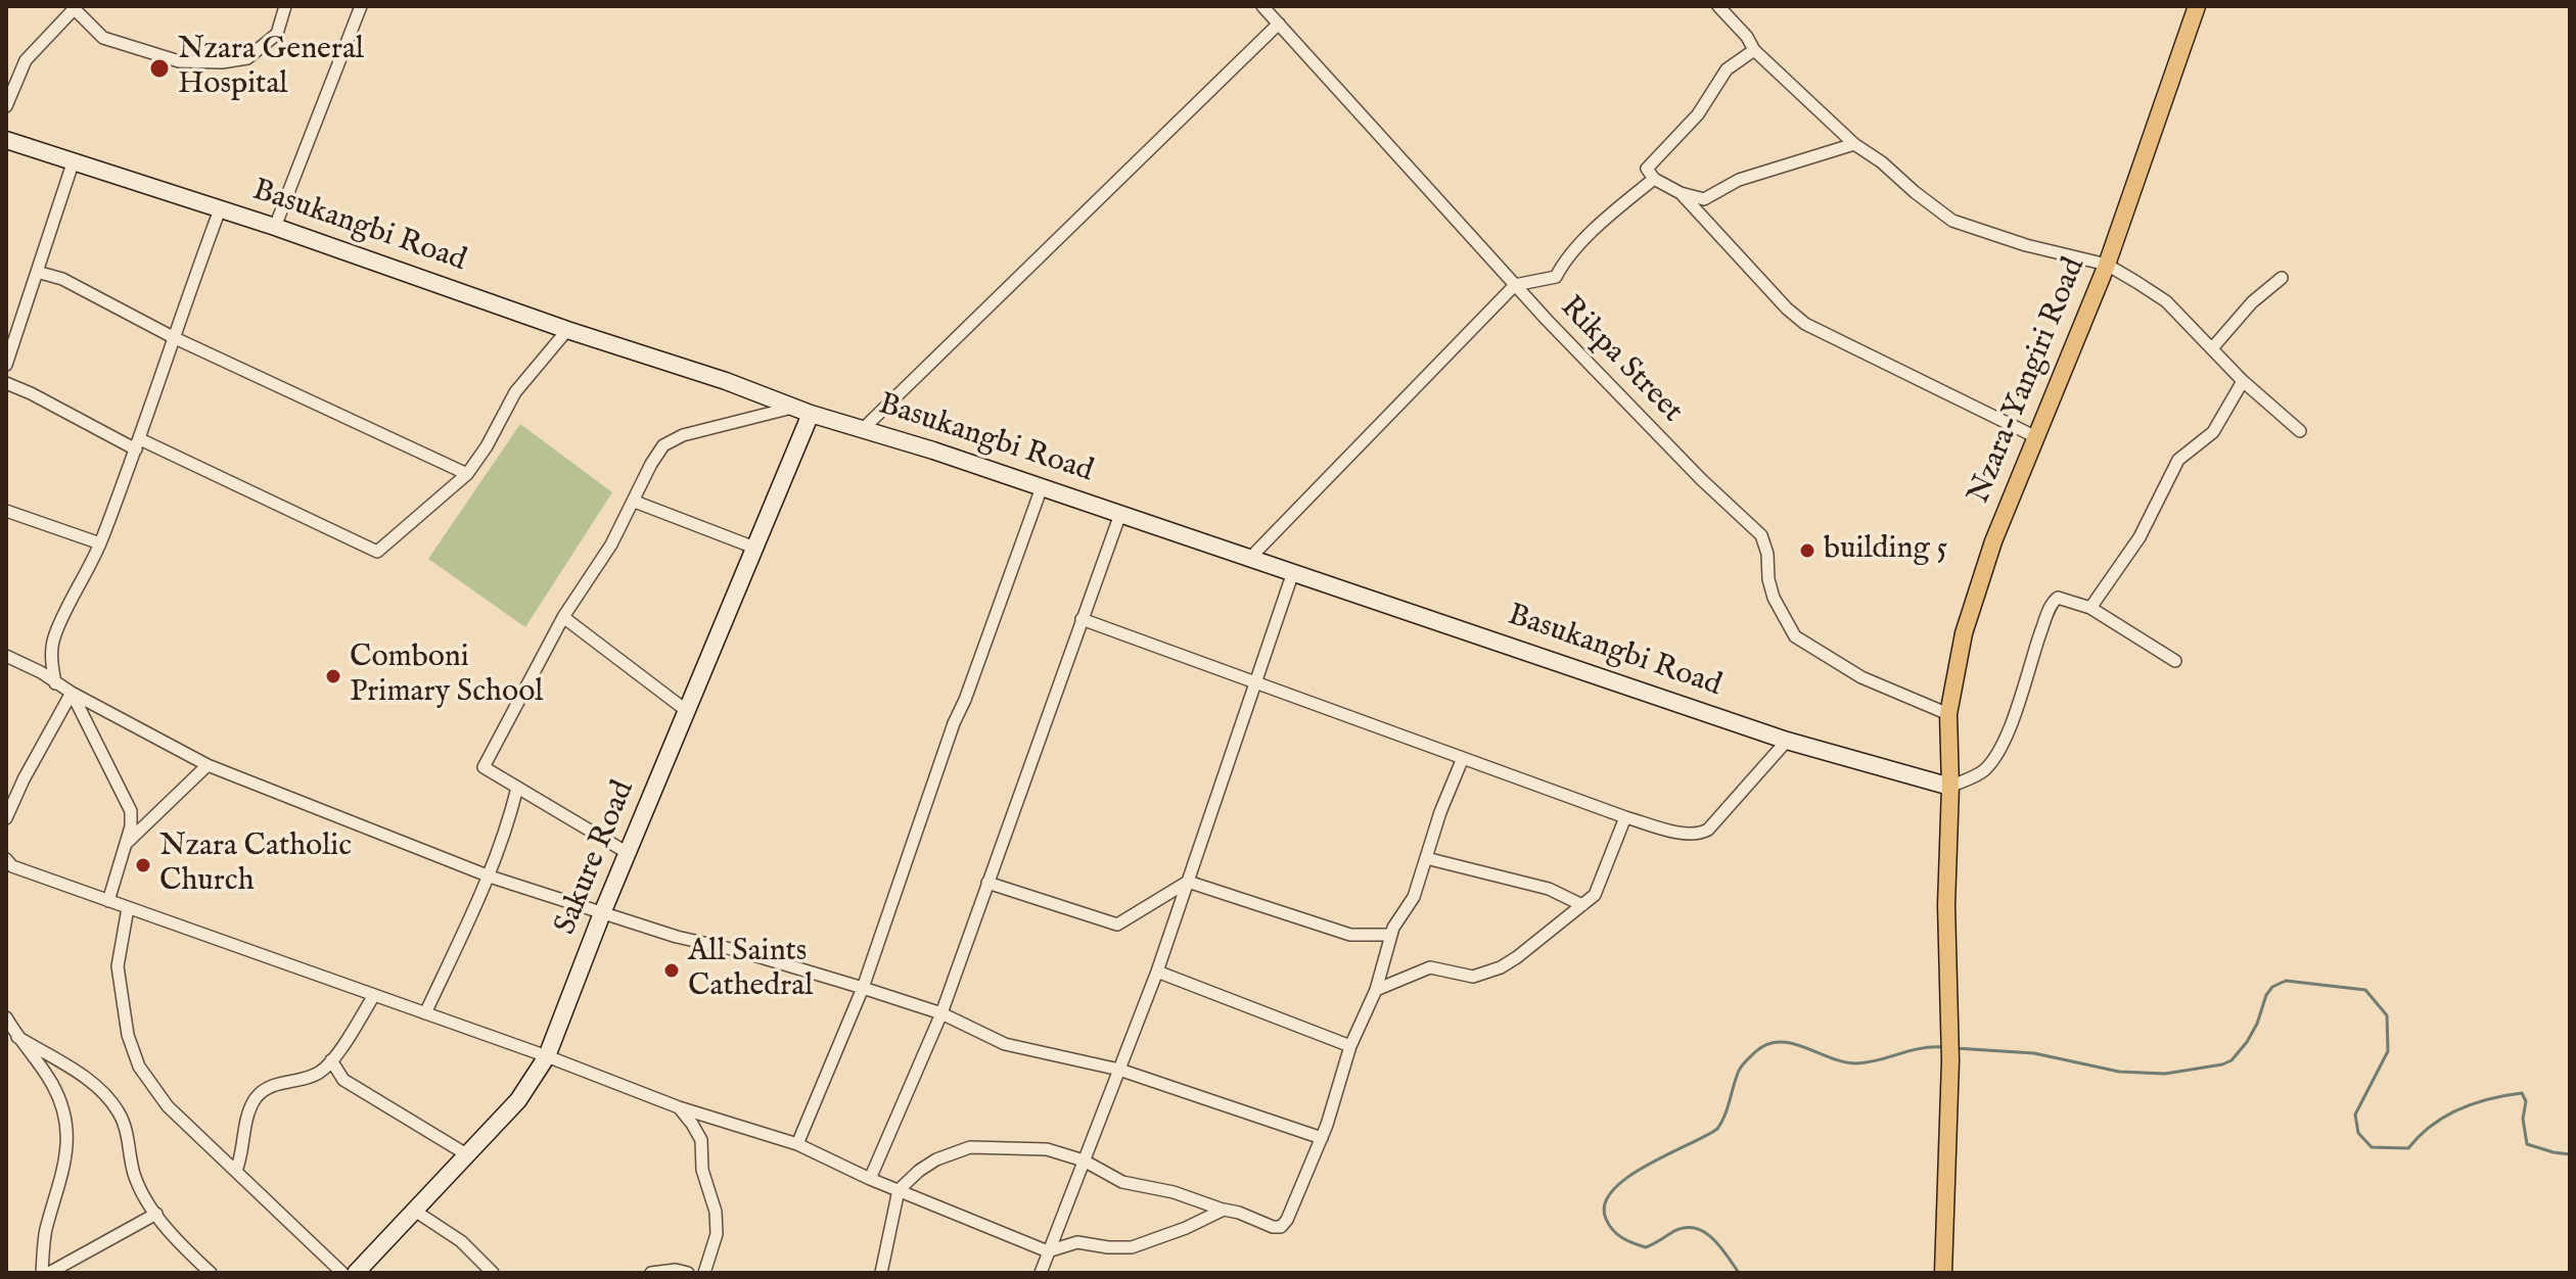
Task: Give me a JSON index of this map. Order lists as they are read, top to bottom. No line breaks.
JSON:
{"streets":{"main road":["Nzara-Yangiri Road"],"street":["Basukangbi Road","Rikpa Street","Sakure Road"]},"crossings":[["Basukangbi Road","Nzara-Yangiri Road"],["Basukangbi Road","Sakure Road"],["Rikpa Street","Nzara-Yangiri Road"]],"places":["Nzara General Hospital","building 5","Comboni Primary School","Nzara Catholic Church","All Saints Cathedral"]}
